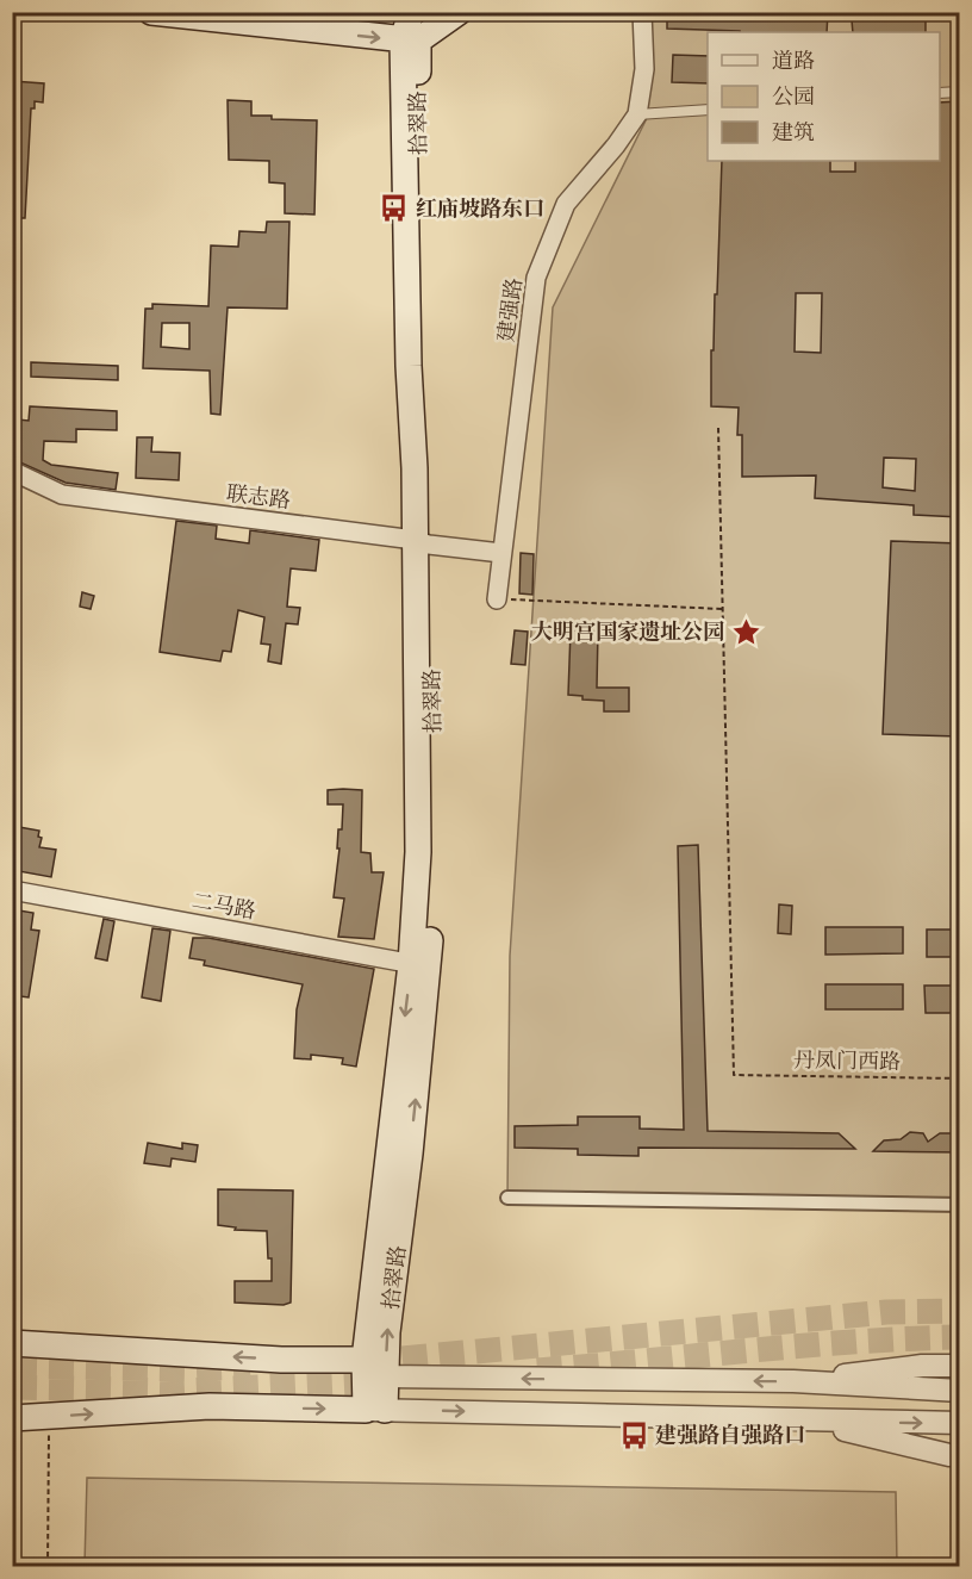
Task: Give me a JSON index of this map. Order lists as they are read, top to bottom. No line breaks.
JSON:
{"streets":{"main road":["拾翠路"],"street":["建强路","联志路","二马路"],"path":["丹凤门西路"]},"crossings":[["拾翠路","联志路"],["拾翠路","二马路"],["建强路","联志路"]],"places":{"bus stop":["红庙坡路东口","建强路自强路口"],"place":["大明宫国家遗址公园"]},"legend":["道路","公园","建筑"]}
